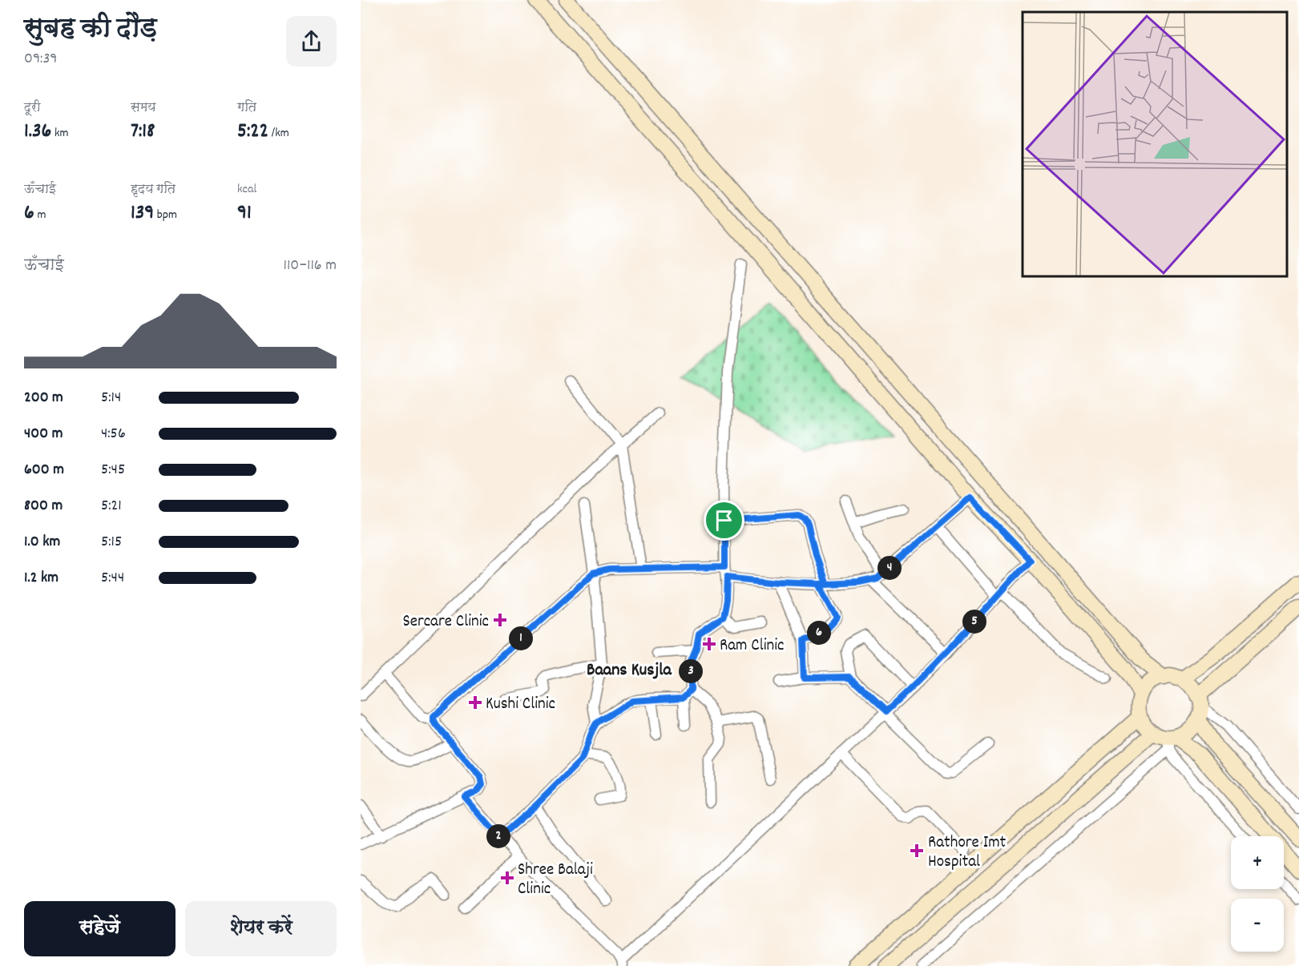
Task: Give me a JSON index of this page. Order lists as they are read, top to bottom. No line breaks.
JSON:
{"districts":["Baans Kusjla"],"places":{"health":["Sercare Clinic","Ram Clinic","Kushi Clinic","Rathore Imt Hospital","Shree Balaji Clinic"]},"page":{"heading":["सुबह की दौड़","09:39"],"stats":[["दूरी","1.36 km"],["समय","7:18"],["गति","5:22 /km"],["ऊँचाई","6 m"],["हृदय गति","139 bpm"],["kcal","91"]],"chart":["ऊँचाई","110–116 m"],"list":[{"name":"200 m","note":"5:14"},{"name":"400 m","note":"4:56"},{"name":"600 m","note":"5:45"},{"name":"800 m","note":"5:21"},{"name":"1.0 km","note":"5:15"},{"name":"1.2 km","note":"5:44"}],"pins":["4","5","6","1","3","2"],"map_buttons":["+","−"],"buttons":["सहेजें","शेयर करें"]}}
